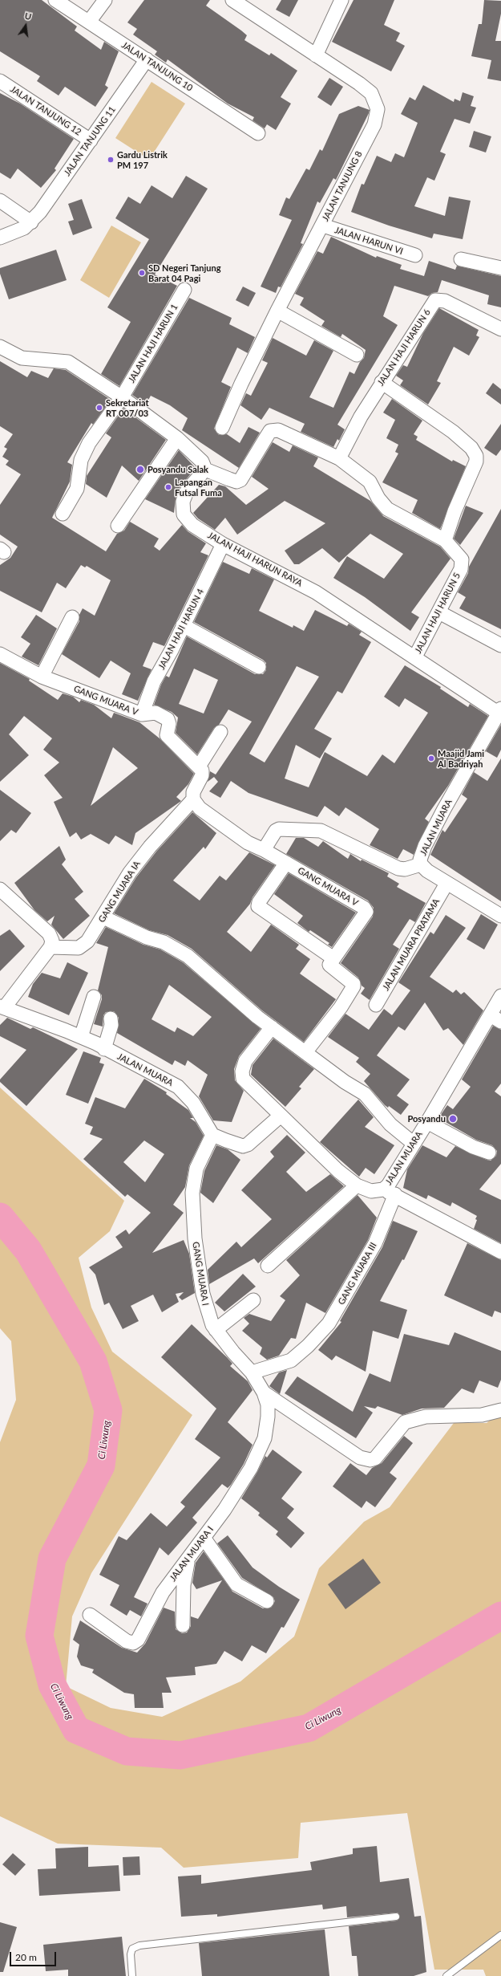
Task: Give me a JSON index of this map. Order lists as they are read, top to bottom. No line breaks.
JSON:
{"streets":{"street":["JALAN TANJUNG 10","JALAN TANJUNG 12","JALAN TANJUNG 11","JALAN TANJUNG 8","JALAN HARUN VI","JALAN HAJI HARUN 1","JALAN HAJI HARUN 6","JALAN HAJI HARUN RAYA","JALAN HAJI HARUN 5","JALAN HAJI HARUN 4","GANG MUARA V","JALAN MUARA","GANG MUARA IA","JALAN MUARA PRATAMA","GANG MUARA I","GANG MUARA III","JALAN MUARA I"]},"crossings":[["JALAN TANJUNG 10","JALAN TANJUNG 11"],["JALAN TANJUNG 12","JALAN TANJUNG 11"],["JALAN TANJUNG 8","JALAN HARUN VI"],["JALAN HAJI HARUN 6","JALAN HAJI HARUN 5"],["JALAN HAJI HARUN RAYA","JALAN HAJI HARUN 5"],["JALAN HAJI HARUN RAYA","JALAN HAJI HARUN 4"],["JALAN HAJI HARUN RAYA","JALAN MUARA"],["JALAN HAJI HARUN 4","GANG MUARA V"],["GANG MUARA V","GANG MUARA IA"],["JALAN MUARA","JALAN MUARA PRATAMA"],["JALAN MUARA","GANG MUARA I"],["JALAN MUARA","GANG MUARA III"],["GANG MUARA I","GANG MUARA III"],["GANG MUARA I","JALAN MUARA I"]],"water":["Ci Liwung"],"places":["Gardu Listrik PM 197","SD Negeri Tanjung Barat 04 Pagi","Sekretariat RT 007/03","Posyandu Salak","Lapangan Futsal Fuma","Maajid Jami Al Badriyah","Posyandu"],"scale_bar":"20 m","north":"top"}
